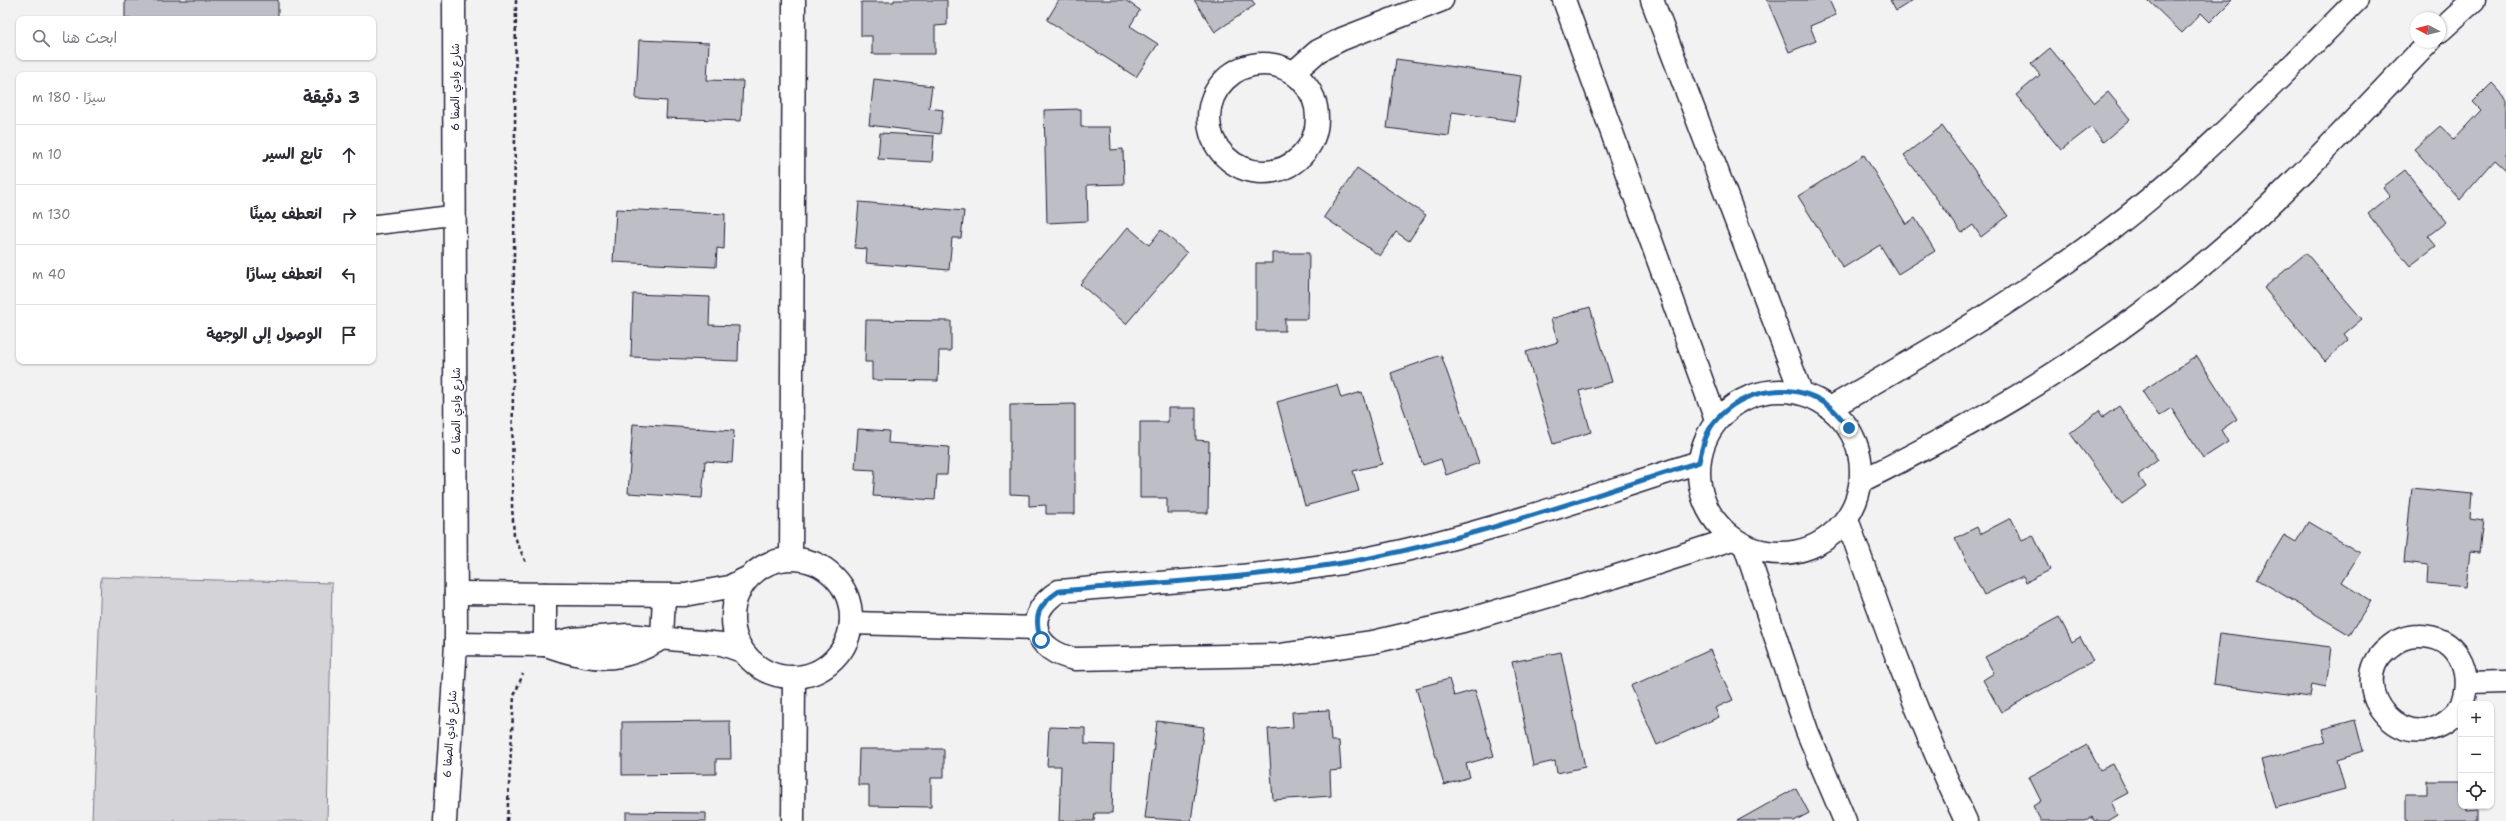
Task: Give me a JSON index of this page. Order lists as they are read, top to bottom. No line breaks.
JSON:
{"streets":{"street":["شارع وادي الصفا 6"]},"north":"left","page":{"search":"ابحث هنا","heading":["3 دقيقة","سيرًا · 180 m"],"list":[["تابع السير","10 m"],["انعطف يمينًا","130 m"],["انعطف يسارًا","40 m"],"الوصول إلى الوجهة"],"map_buttons":["+","−"]}}
